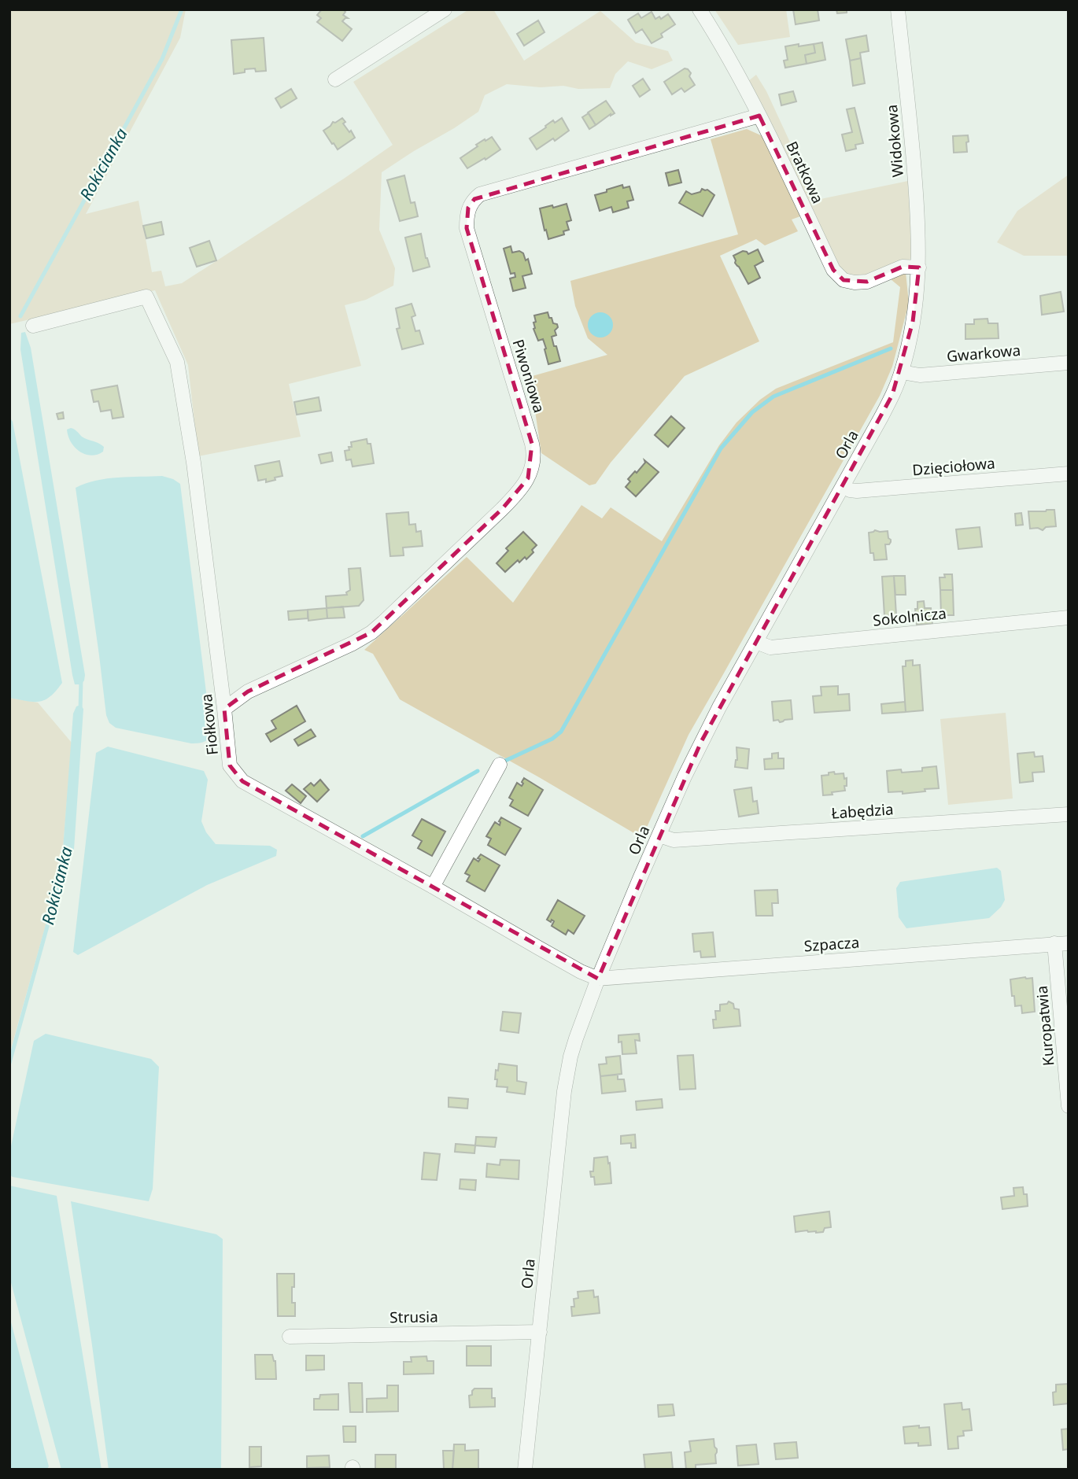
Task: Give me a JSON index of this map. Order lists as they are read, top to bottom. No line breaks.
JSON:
{"streets":{"street":["Widokowa","Bratkowa","Gwarkowa","Piwoniowa","Orla","Dzięciołowa","Sokolnicza","Fiołkowa","Łabędzia","Szpacza","Kuropatwia","Strusia"]},"crossings":[["Widokowa","Bratkowa"],["Widokowa","Orla"],["Bratkowa","Piwoniowa"],["Bratkowa","Orla"],["Gwarkowa","Orla"],["Piwoniowa","Fiołkowa"],["Orla","Dzięciołowa"],["Orla","Sokolnicza"],["Orla","Fiołkowa"],["Orla","Łabędzia"],["Orla","Szpacza"],["Orla","Strusia"],["Fiołkowa","Szpacza"],["Szpacza","Kuropatwia"]],"water":["Rokicianka"]}
